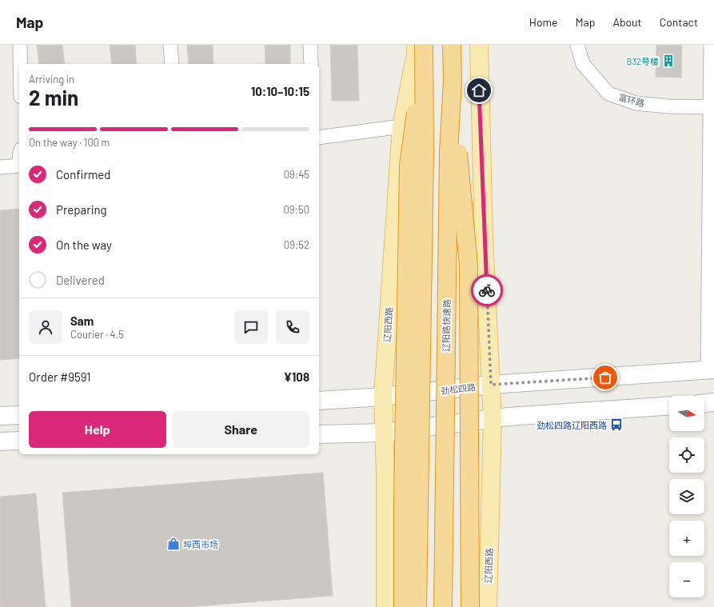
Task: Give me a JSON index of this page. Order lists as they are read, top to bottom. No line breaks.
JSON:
{"streets":{"highway":["辽阳路快速路"],"main road":["辽阳西路"],"street":["富环路","劲松四路"]},"crossings":[["辽阳西路","劲松四路"]],"places":{"building":["B32号楼"],"bus stop":["劲松四路辽阳西路"],"shop":["埠西市场"]},"north":"right","page":{"header":"Map","nav":["Home","Map","About","Contact"],"heading":["2 min","Arriving in","10:10–10:15"],"panel":["Sam","Courier · 4.5","Order #9591","¥108"],"bar":"On the way · 100 m","list":[["Confirmed","09:45"],["Preparing","09:50"],["On the way","09:52"],"Delivered"],"map_buttons":["+","−"],"buttons":["Help","Share"]}}
